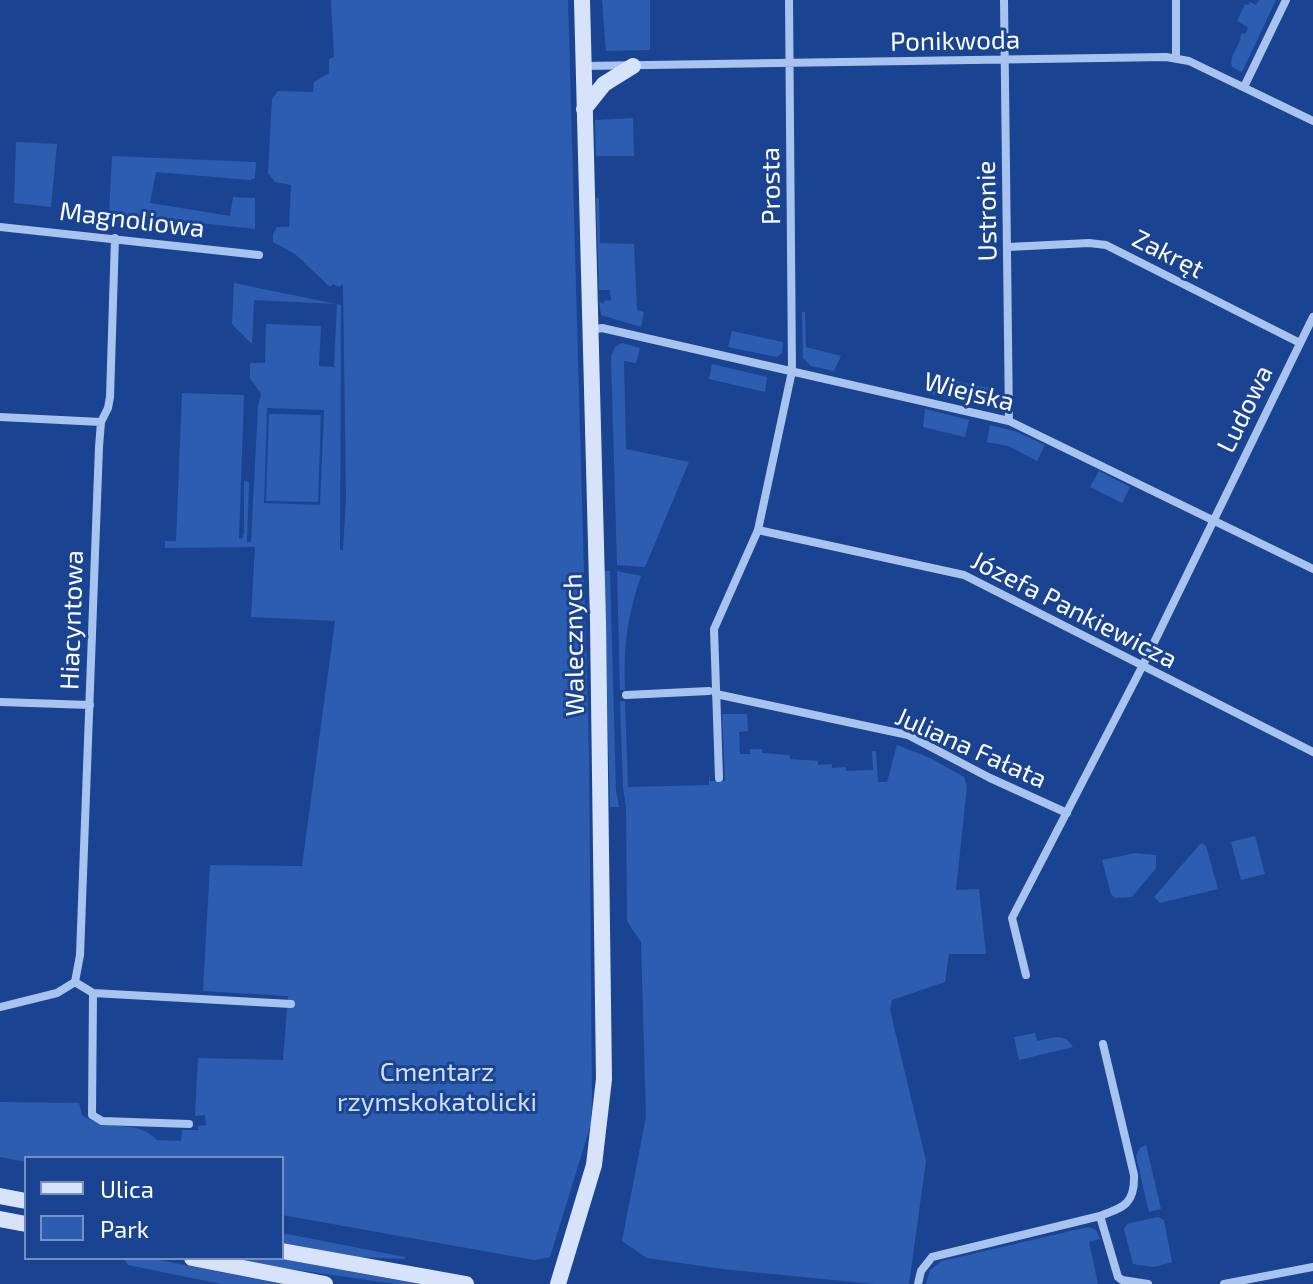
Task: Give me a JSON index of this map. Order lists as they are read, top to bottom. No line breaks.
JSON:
{"streets":{"street":["Ponikwoda","Prosta","Ustronie","Magnoliowa","Zakręt","Wiejska","Ludowa","Józefa Pankiewicza","Hiacyntowa","Walecznych","Juliana Fałata"]},"crossings":[["Ponikwoda","Prosta"],["Ponikwoda","Ustronie"],["Ponikwoda","Walecznych"],["Prosta","Wiejska"],["Prosta","Józefa Pankiewicza"],["Prosta","Juliana Fałata"],["Ustronie","Zakręt"],["Ustronie","Wiejska"],["Magnoliowa","Hiacyntowa"],["Zakręt","Ludowa"],["Wiejska","Ludowa"],["Wiejska","Walecznych"],["Ludowa","Józefa Pankiewicza"],["Ludowa","Juliana Fałata"]],"parks":["Cmentarz rzymskokatolicki"],"legend":["Ulica","Park"]}
